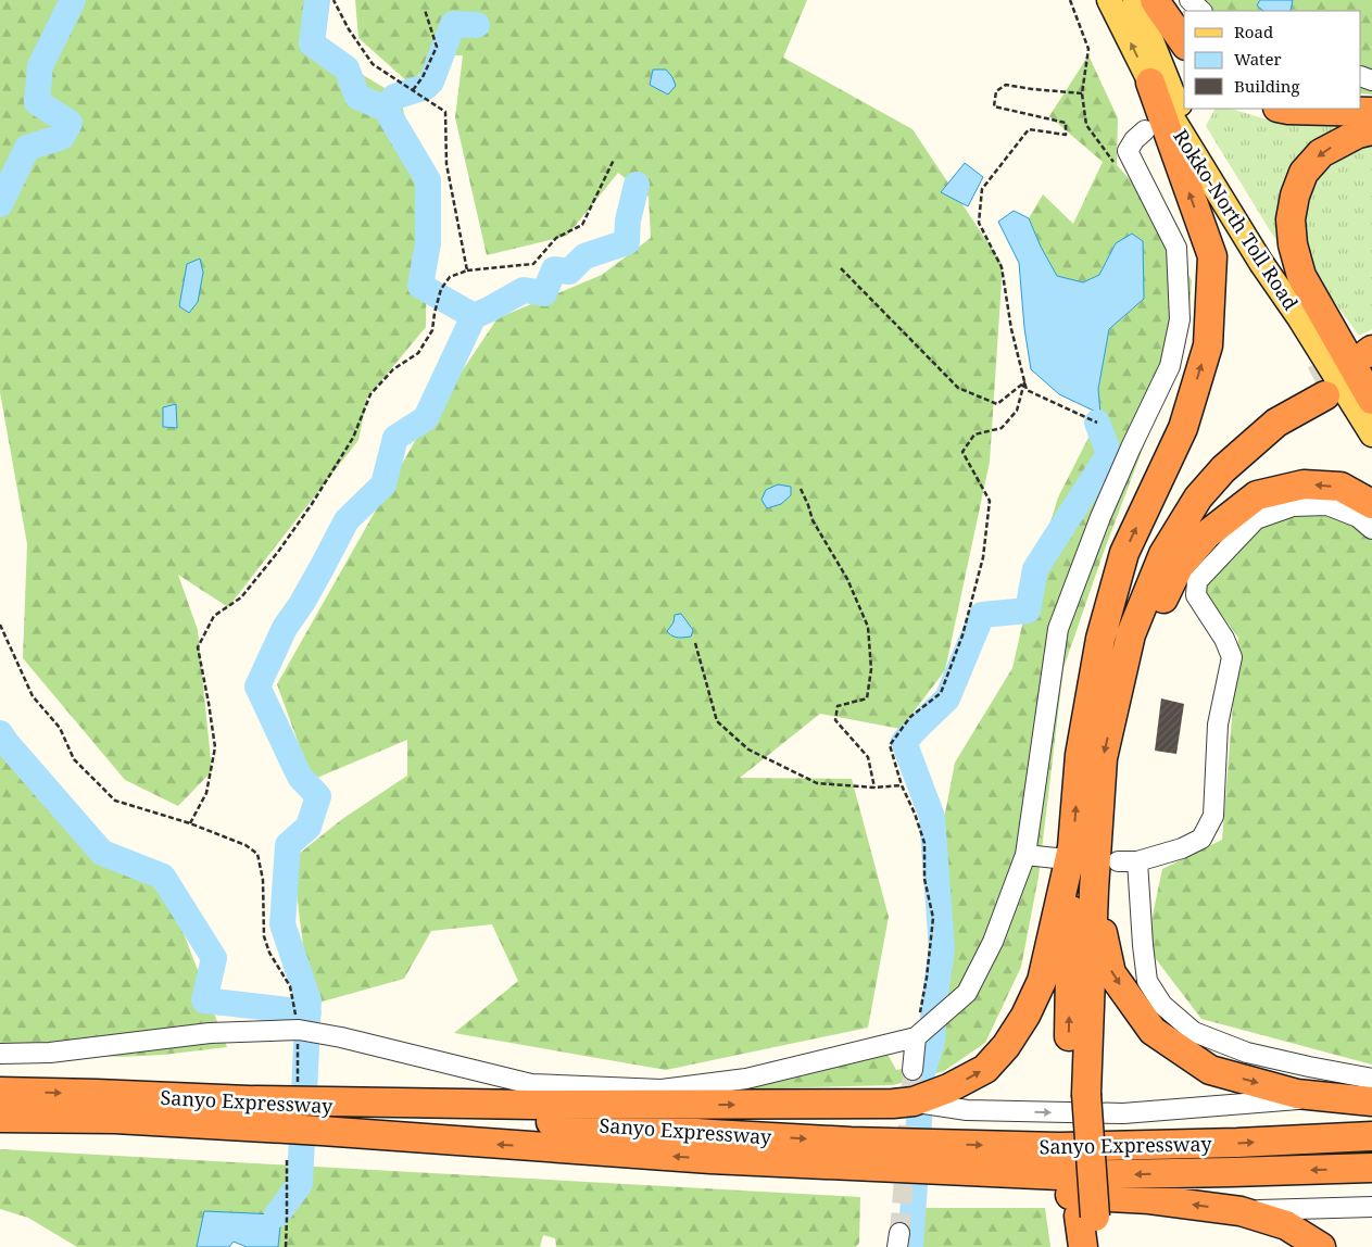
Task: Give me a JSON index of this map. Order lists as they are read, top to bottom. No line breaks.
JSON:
{"streets":{"highway":["Sanyo Expressway"],"main road":["Rokko-North Toll Road"]},"legend":["Road","Water","Building"]}
